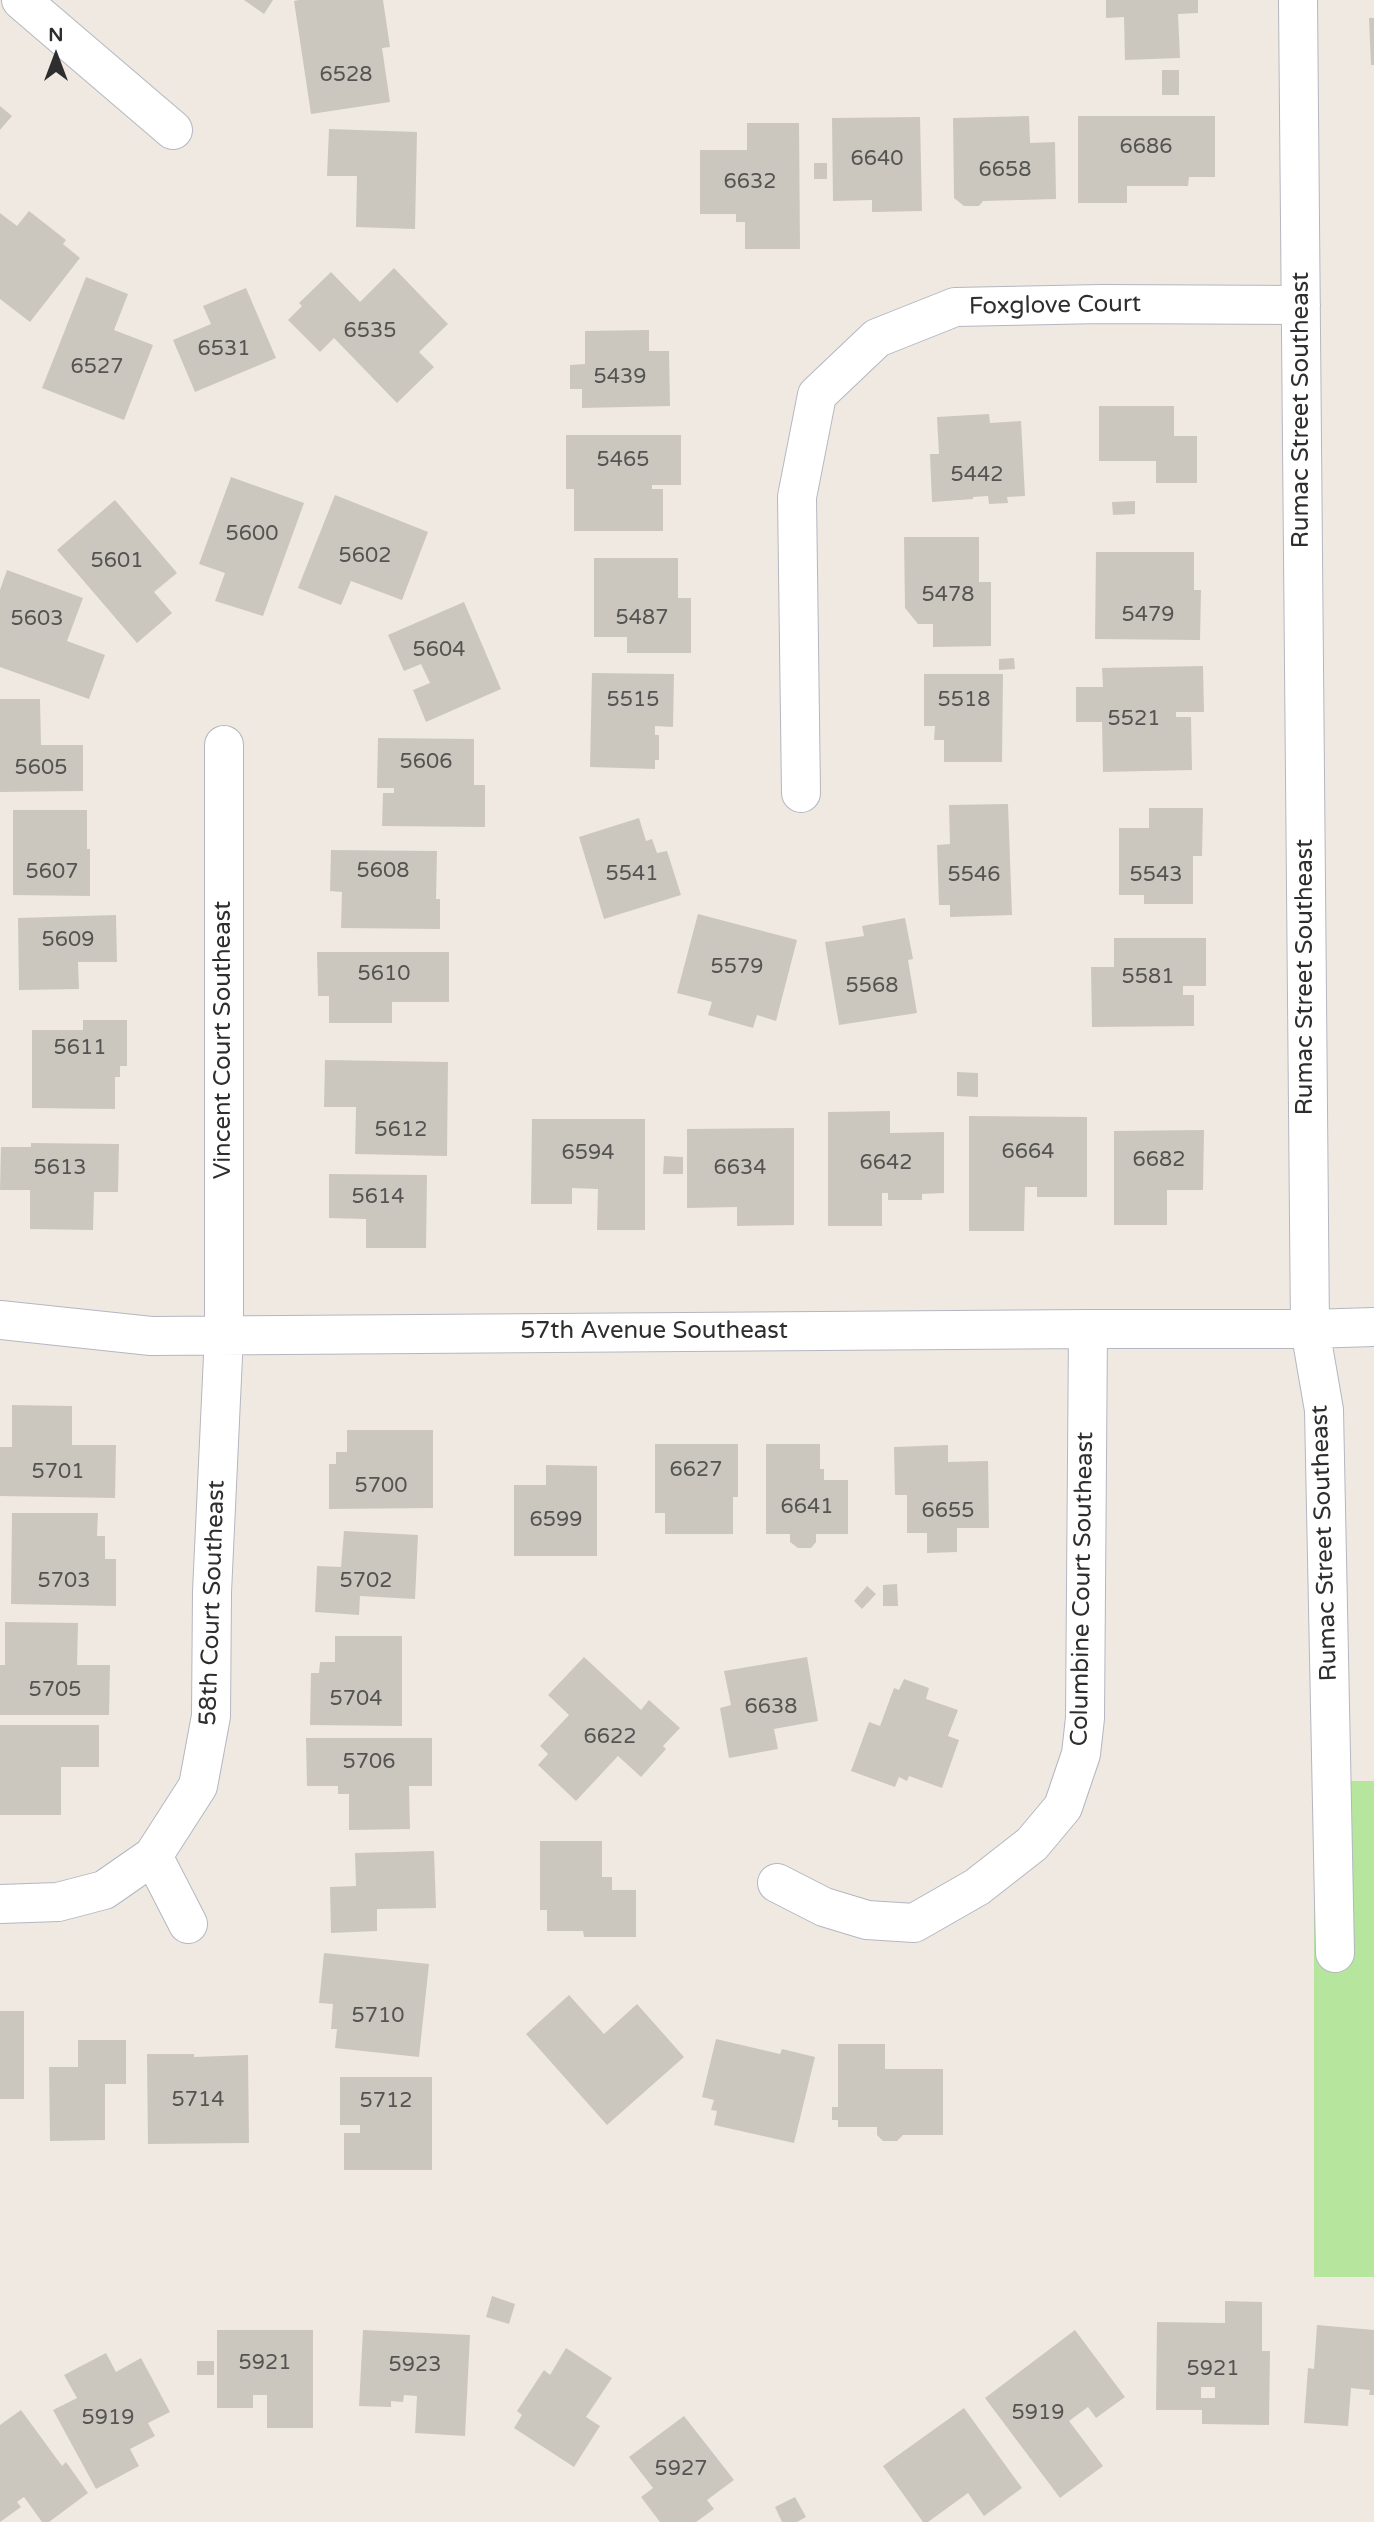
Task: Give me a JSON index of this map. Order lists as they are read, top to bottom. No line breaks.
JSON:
{"streets":{"street":["Foxglove Court","Rumac Street Southeast","Vincent Court Southeast","57th Avenue Southeast","Columbine Court Southeast","58th Court Southeast"]},"crossings":[["Foxglove Court","Rumac Street Southeast"],["Rumac Street Southeast","57th Avenue Southeast"],["Vincent Court Southeast","57th Avenue Southeast"],["Vincent Court Southeast","58th Court Southeast"],["57th Avenue Southeast","Columbine Court Southeast"],["57th Avenue Southeast","58th Court Southeast"]],"house_numbers":["6528","6686","6640","6658","6632","6535","6531","6527","5439","5465","5442","5600","5602","5601","5478","5479","5487","5603","5604","5515","5518","5521","5606","5605","5608","5607","5541","5546","5543","5609","5579","5610","5581","5568","5611","5612","6664","6594","6682","6642","5613","6634","5614","6627","5701","5700","6641","6655","6599","5703","5702","5705","5704","6638","6622","5706","5710","5714","5712","5921","5923","5921","5919","5919","5927"],"north":"top"}
